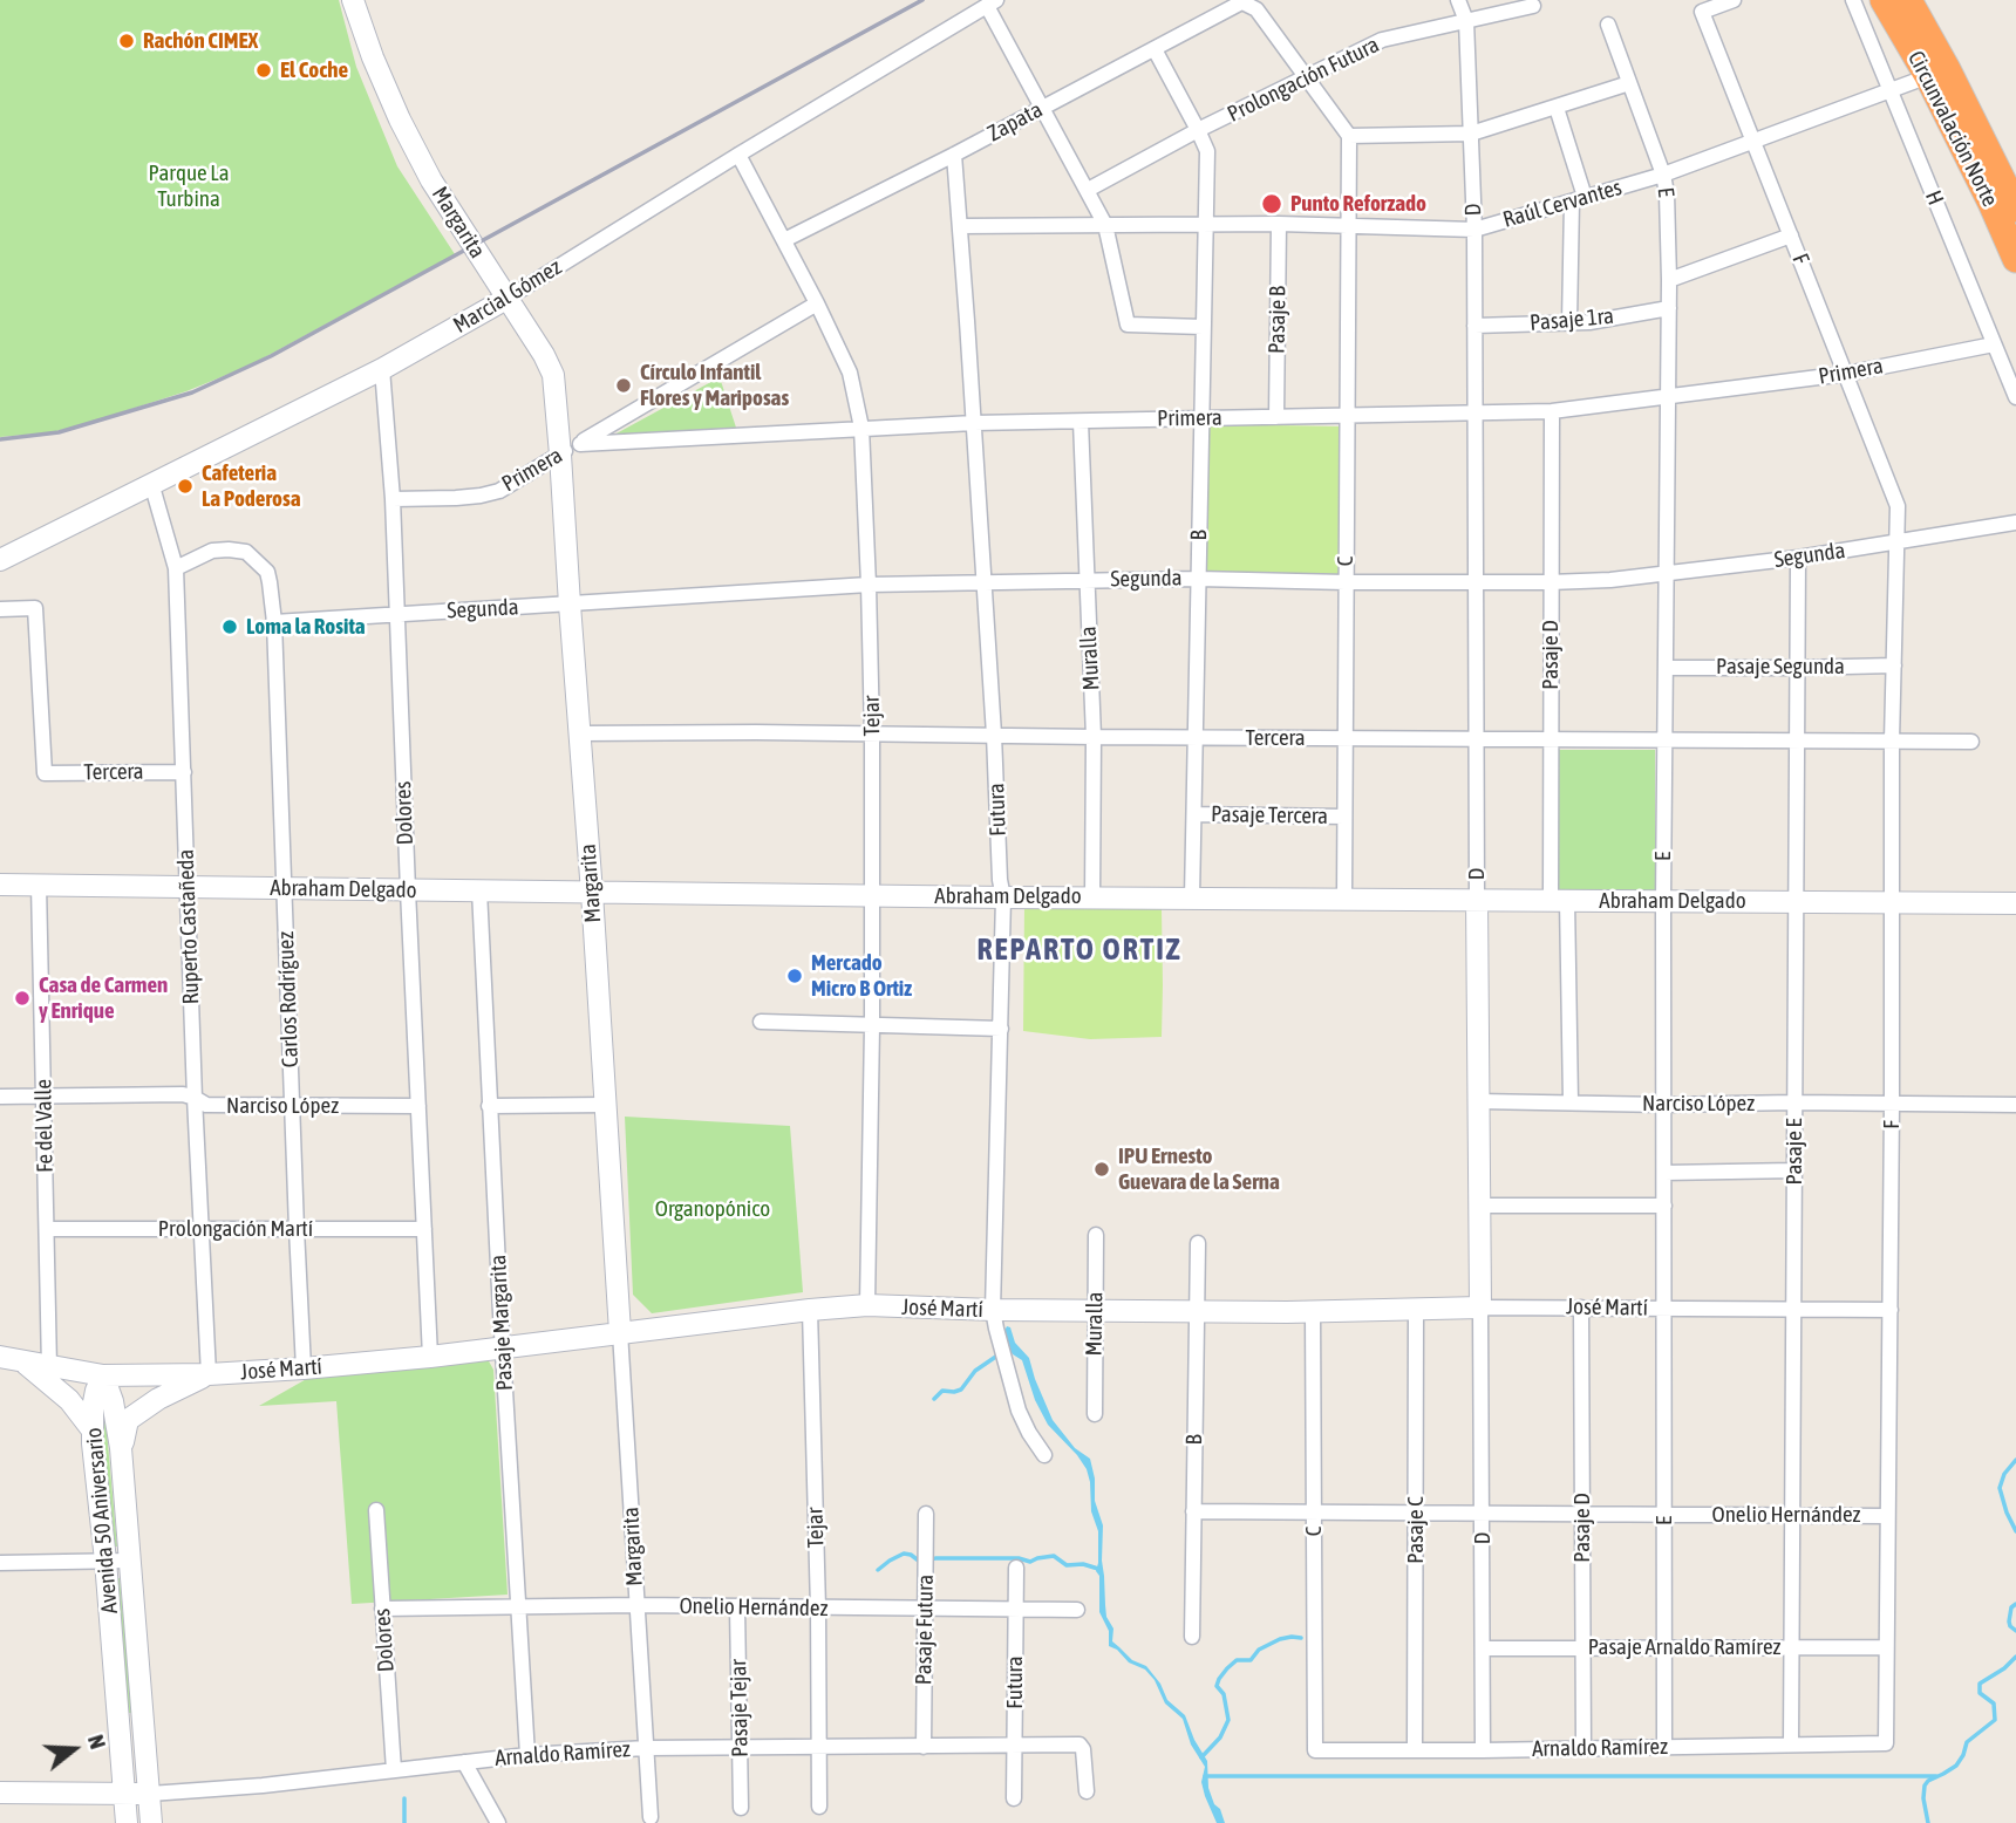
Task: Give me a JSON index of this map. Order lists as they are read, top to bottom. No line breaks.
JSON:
{"streets":{"highway":["Circunvalación Norte"],"main road":["D","Margarita","Marcial Gómez","Abraham Delgado","José Martí","Avenida 50 Aniversario","Arnaldo Ramírez"],"street":["Prolongación Futura","Zapata","E","H","Raúl Cervantes","F","Pasaje B","Pasaje 1ra","Primera","B","Segunda","C","Pasaje D","Muralla","Pasaje Segunda","Tejar","Tercera","Futura","Dolores","Pasaje Tercera","Ruperto Castañeda","Carlos Rodríguez","Narciso López","Fe del Valle","Pasaje E","Prolongación Martí","Pasaje Margarita","Onelio Hernández","Pasaje C","Pasaje Futura","Pasaje Arnaldo Ramírez","Pasaje Tejar"]},"crossings":[["Prolongación Futura","D"],["Prolongación Futura","B"],["Zapata","B"],["Zapata","Tejar"],["Zapata","Futura"],["Circunvalación Norte","Raúl Cervantes"],["E","Raúl Cervantes"],["E","Pasaje 1ra"],["E","Primera"],["E","Segunda"],["E","Pasaje Segunda"],["E","Tercera"],["E","Abraham Delgado"],["E","Narciso López"],["E","José Martí"],["E","Onelio Hernández"],["E","Pasaje Arnaldo Ramírez"],["E","Arnaldo Ramírez"],["H","Raúl Cervantes"],["H","Primera"],["Raúl Cervantes","D"],["Raúl Cervantes","F"],["Raúl Cervantes","Pasaje B"],["Raúl Cervantes","B"],["Raúl Cervantes","C"],["Raúl Cervantes","Futura"],["D","Pasaje 1ra"],["D","Primera"],["D","Segunda"],["D","Tercera"],["D","Abraham Delgado"],["D","Narciso López"],["D","José Martí"],["D","Onelio Hernández"],["D","Pasaje Arnaldo Ramírez"],["D","Arnaldo Ramírez"],["Margarita","Marcial Gómez"],["Margarita","Primera"],["Margarita","Segunda"],["Margarita","Tercera"],["Margarita","Abraham Delgado"],["Margarita","José Martí"],["Margarita","Onelio Hernández"],["Margarita","Arnaldo Ramírez"],["F","Primera"],["F","Segunda"],["F","Pasaje Segunda"],["F","Tercera"],["F","Abraham Delgado"],["F","Narciso López"],["F","José Martí"],["F","Onelio Hernández"],["F","Pasaje Arnaldo Ramírez"],["F","Arnaldo Ramírez"],["Marcial Gómez","Tejar"],["Marcial Gómez","Dolores"],["Marcial Gómez","Ruperto Castañeda"],["Pasaje B","Primera"],["Primera","B"],["Primera","C"],["Primera","Pasaje D"],["Primera","Muralla"],["Primera","Tejar"],["Primera","Futura"],["Primera","Dolores"],["B","Segunda"],["B","Tercera"],["B","Pasaje Tercera"],["B","Abraham Delgado"],["B","José Martí"],["B","Onelio Hernández"],["Segunda","C"],["Segunda","Pasaje D"],["Segunda","Muralla"],["Segunda","Tejar"],["Segunda","Futura"],["Segunda","Dolores"],["Segunda","Carlos Rodríguez"],["Segunda","Pasaje E"],["C","Tercera"],["C","Pasaje Tercera"],["C","Abraham Delgado"],["C","José Martí"],["C","Onelio Hernández"],["C","Arnaldo Ramírez"],["Pasaje D","Tercera"],["Pasaje D","Abraham Delgado"],["Pasaje D","Narciso López"],["Pasaje D","José Martí"],["Pasaje D","Onelio Hernández"],["Pasaje D","Pasaje Arnaldo Ramírez"],["Pasaje D","Arnaldo Ramírez"],["Muralla","Tercera"],["Muralla","Abraham Delgado"],["Muralla","José Martí"],["Pasaje Segunda","Pasaje E"],["Tejar","Tercera"],["Tejar","Abraham Delgado"],["Tejar","José Martí"],["Tejar","Onelio Hernández"],["Tejar","Arnaldo Ramírez"],["Tercera","Futura"],["Tercera","Ruperto Castañeda"],["Tercera","Pasaje E"],["Futura","Abraham Delgado"],["Futura","José Martí"],["Futura","Onelio Hernández"],["Futura","Arnaldo Ramírez"],["Dolores","Abraham Delgado"],["Dolores","Narciso López"],["Dolores","Prolongación Martí"],["Dolores","José Martí"],["Dolores","Onelio Hernández"],["Dolores","Arnaldo Ramírez"],["Abraham Delgado","Ruperto Castañeda"],["Abraham Delgado","Carlos Rodríguez"],["Abraham Delgado","Fe del Valle"],["Abraham Delgado","Pasaje E"],["Abraham Delgado","Pasaje Margarita"],["Ruperto Castañeda","Carlos Rodríguez"],["Ruperto Castañeda","Narciso López"],["Ruperto Castañeda","Prolongación Martí"],["Ruperto Castañeda","José Martí"],["Carlos Rodríguez","Narciso López"],["Carlos Rodríguez","Prolongación Martí"],["Carlos Rodríguez","José Martí"],["Narciso López","Fe del Valle"],["Narciso López","Pasaje E"],["Fe del Valle","Prolongación Martí"],["Fe del Valle","José Martí"],["Pasaje E","José Martí"],["Pasaje E","Onelio Hernández"],["Pasaje E","Pasaje Arnaldo Ramírez"],["Pasaje E","Arnaldo Ramírez"],["José Martí","Pasaje Margarita"],["José Martí","Avenida 50 Aniversario"],["José Martí","Pasaje C"],["Pasaje Margarita","Onelio Hernández"],["Pasaje Margarita","Arnaldo Ramírez"],["Onelio Hernández","Pasaje C"],["Onelio Hernández","Pasaje Futura"],["Onelio Hernández","Pasaje Tejar"],["Avenida 50 Aniversario","Arnaldo Ramírez"],["Pasaje C","Arnaldo Ramírez"],["Pasaje Futura","Arnaldo Ramírez"],["Pasaje Tejar","Arnaldo Ramírez"]],"districts":["REPARTO ORTIZ"],"parks":["Parque La Turbina","Organopónico"],"places":["Rachón CIMEX","El Coche","Punto Reforzado","Círculo Infantil Flores y Mariposas","Cafeteria La Poderosa","Loma la Rosita","Mercado Micro B Ortiz","Casa de Carmen y Enrique","IPU Ernesto Guevara de la Serna"],"north":"right"}
